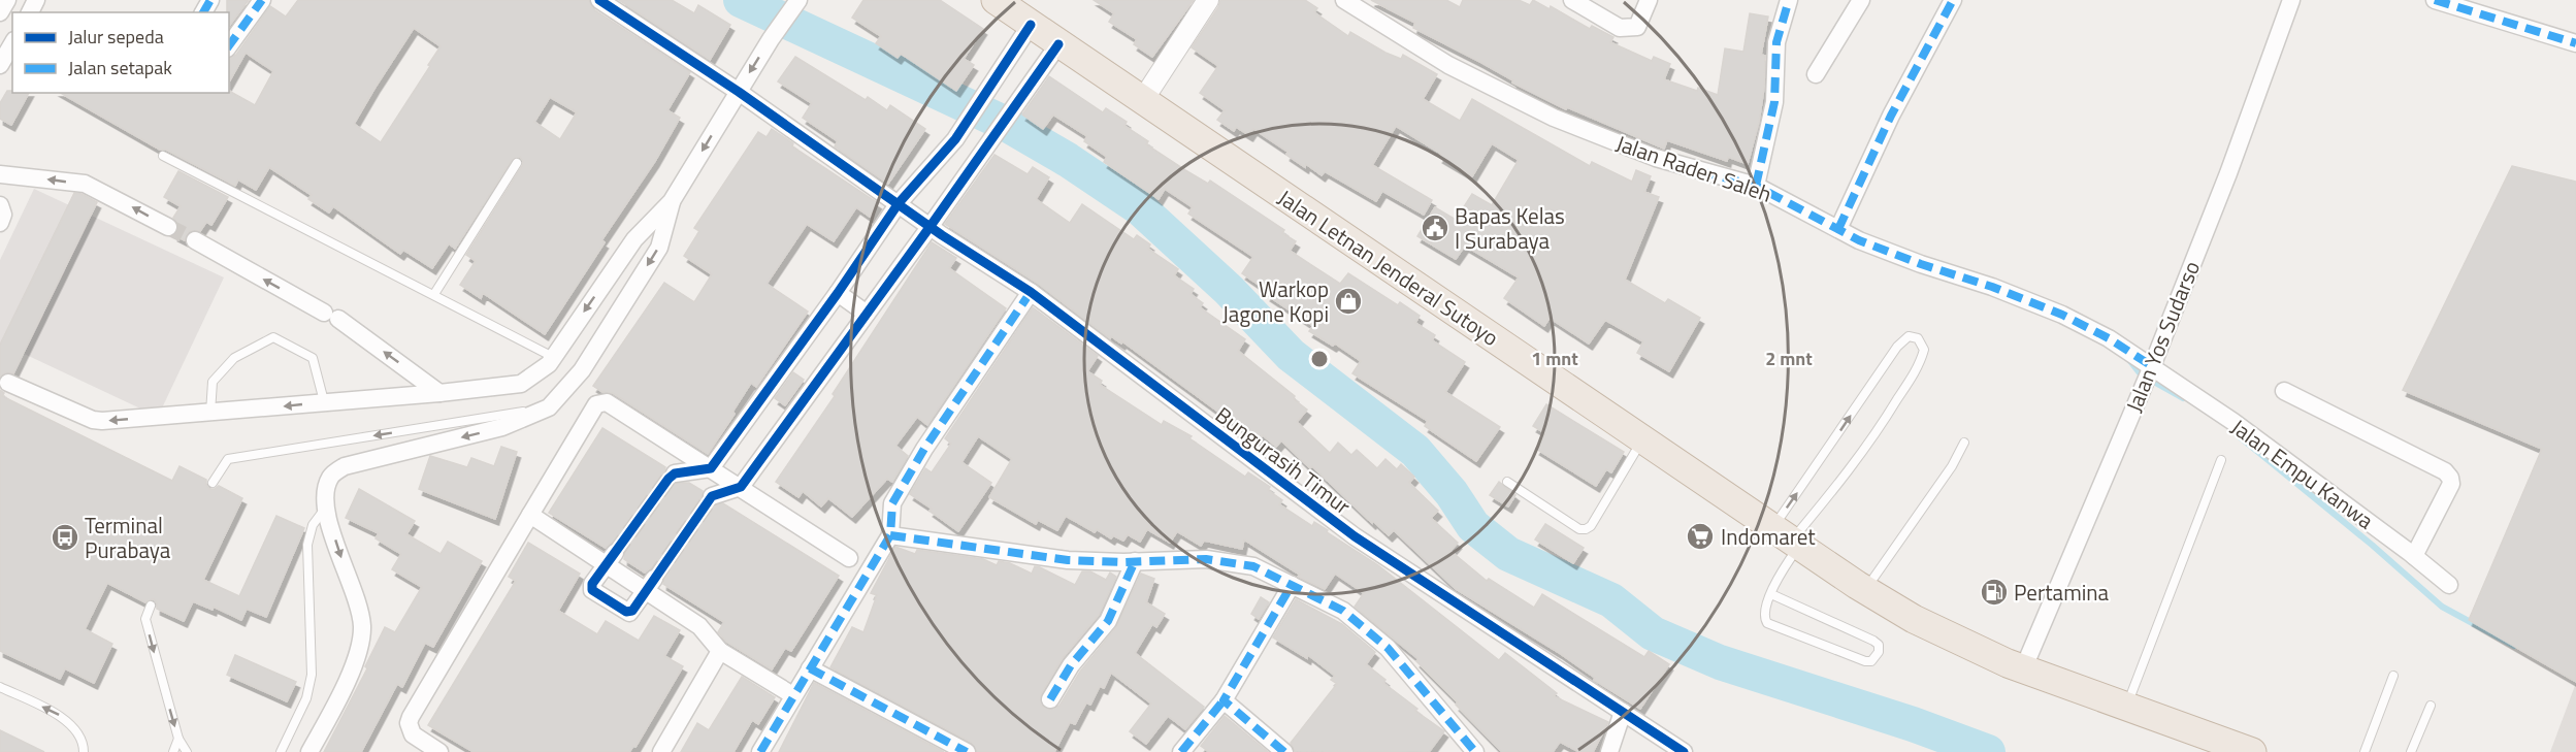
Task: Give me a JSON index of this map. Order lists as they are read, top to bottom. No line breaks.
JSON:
{"streets":{"highway":["Jalan Letnan Jenderal Sutoyo"],"street":["Jalan Raden Saleh","Jalan Yos Sudarso","Bungurasih Timur","Jalan Empu Kanwa"]},"crossings":[["Jalan Raden Saleh","Jalan Yos Sudarso"],["Jalan Raden Saleh","Jalan Empu Kanwa"],["Jalan Letnan Jenderal Sutoyo","Jalan Yos Sudarso"],["Jalan Yos Sudarso","Jalan Empu Kanwa"]],"places":{"public building":["Bapas Kelas I Surabaya"],"shop":["Warkop Jagone Kopi"],"supermarket":["Indomaret"],"bus stop":["Terminal Purabaya"],"fuel station":["Pertamina"]},"legend":["Jalur sepeda","Jalan setapak"],"rings":["1 mnt","2 mnt"]}
